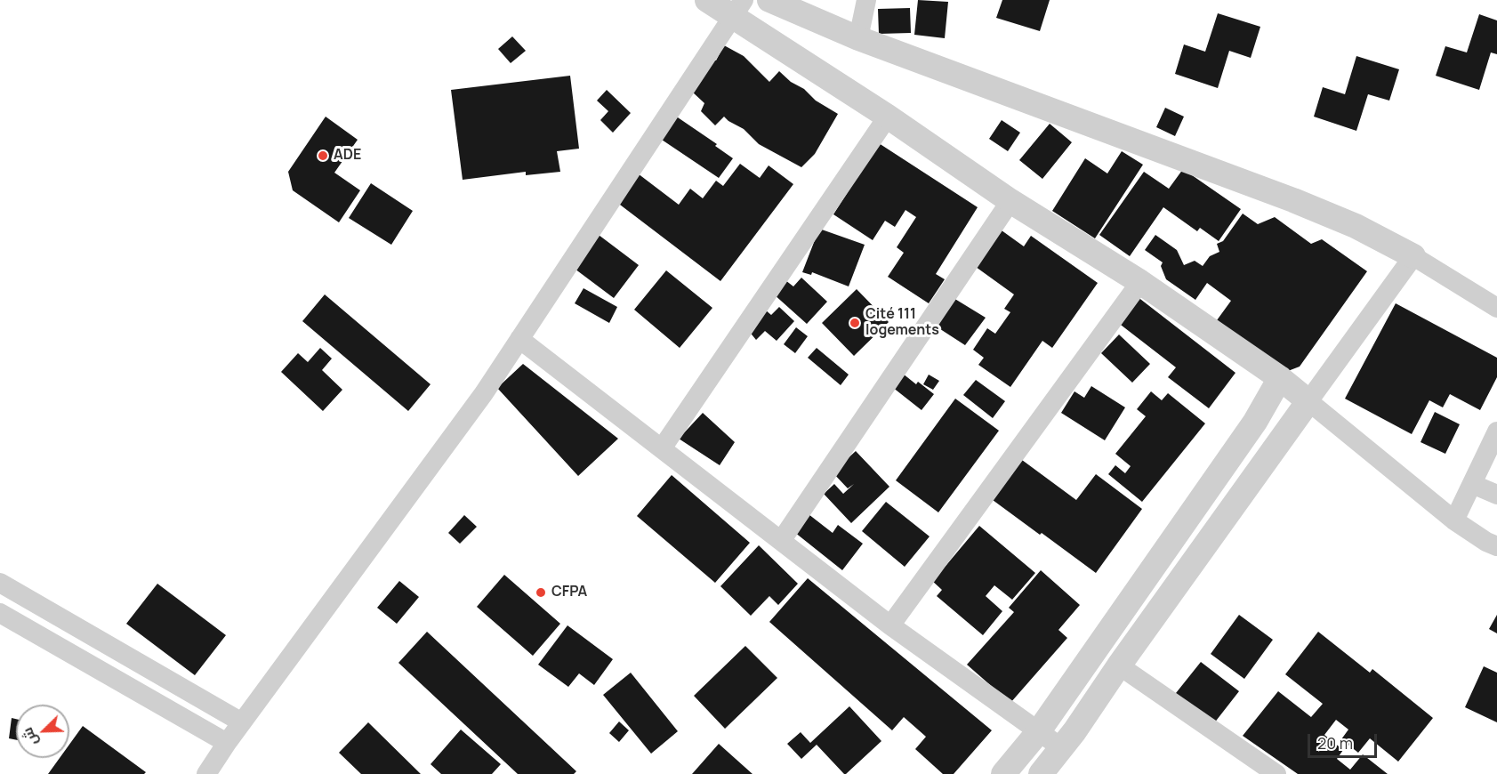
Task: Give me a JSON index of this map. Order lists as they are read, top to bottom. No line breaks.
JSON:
{"places":["ADE","Cité 111 logements","CFPA"],"scale_bar":"20 m","north":"bottom left"}
